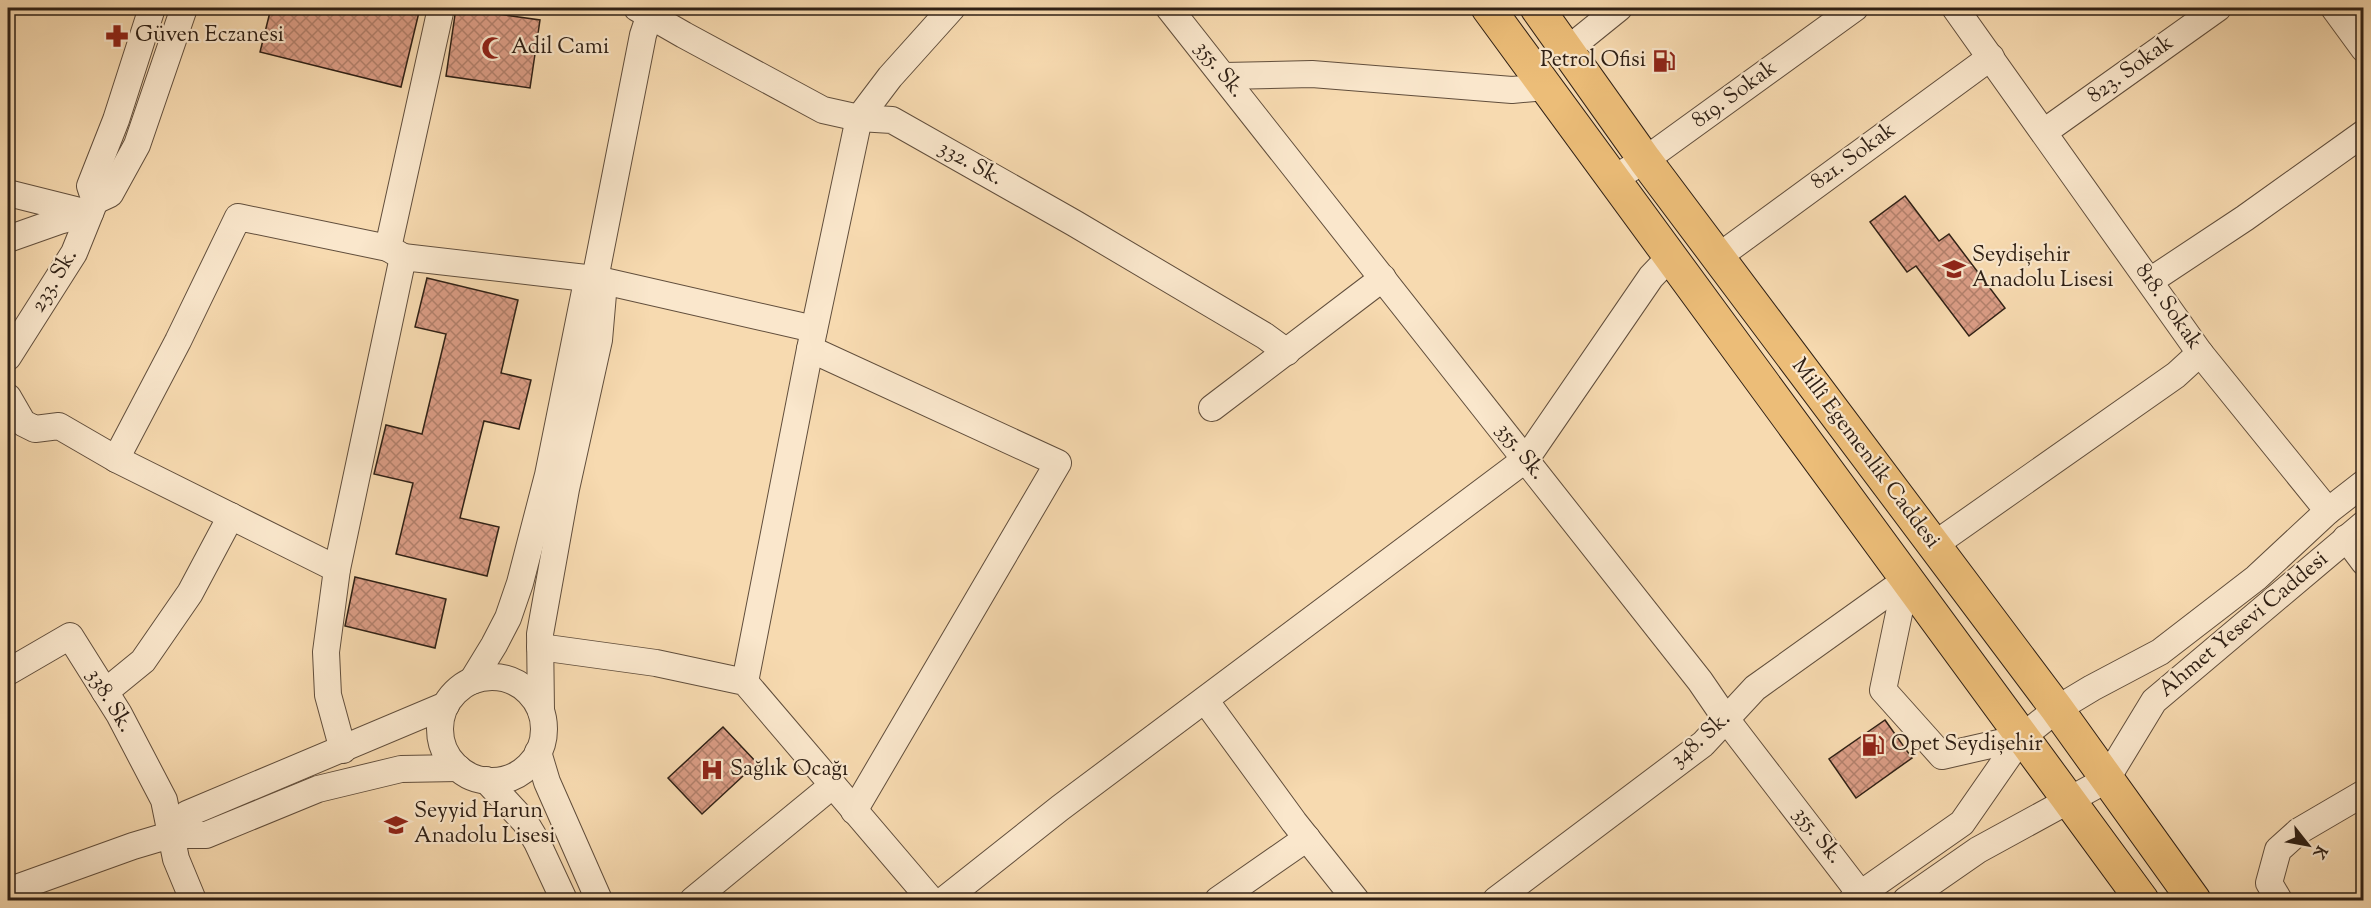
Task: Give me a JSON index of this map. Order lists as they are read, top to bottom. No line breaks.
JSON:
{"streets":{"main road":["Millî Egemenlik Caddesi"],"street":["355. Sk.","823. Sokak","819. Sokak","821. Sokak","332. Sk.","233. Sk.","818. Sokak","Ahmet Yesevi Caddesi","338. Sk.","348. Sk."]},"crossings":[["355. Sk.","Ahmet Yesevi Caddesi"],["355. Sk.","348. Sk."],["823. Sokak","818. Sokak"],["819. Sokak","Millî Egemenlik Caddesi"],["821. Sokak","818. Sokak"],["821. Sokak","Millî Egemenlik Caddesi"],["818. Sokak","Ahmet Yesevi Caddesi"],["Millî Egemenlik Caddesi","Ahmet Yesevi Caddesi"],["Millî Egemenlik Caddesi","348. Sk."]],"places":{"pharmacy":["Güven Eczanesi"],"mosque":["Adil Cami"],"fuel station":["Petrol Ofisi","Opet Seydişehir"],"school or university":["Seydişehir Anadolu Lisesi","Seyyid Harun Anadolu Lisesi"],"hospital":["Sağlık Ocağı"]},"north":"bottom right"}
